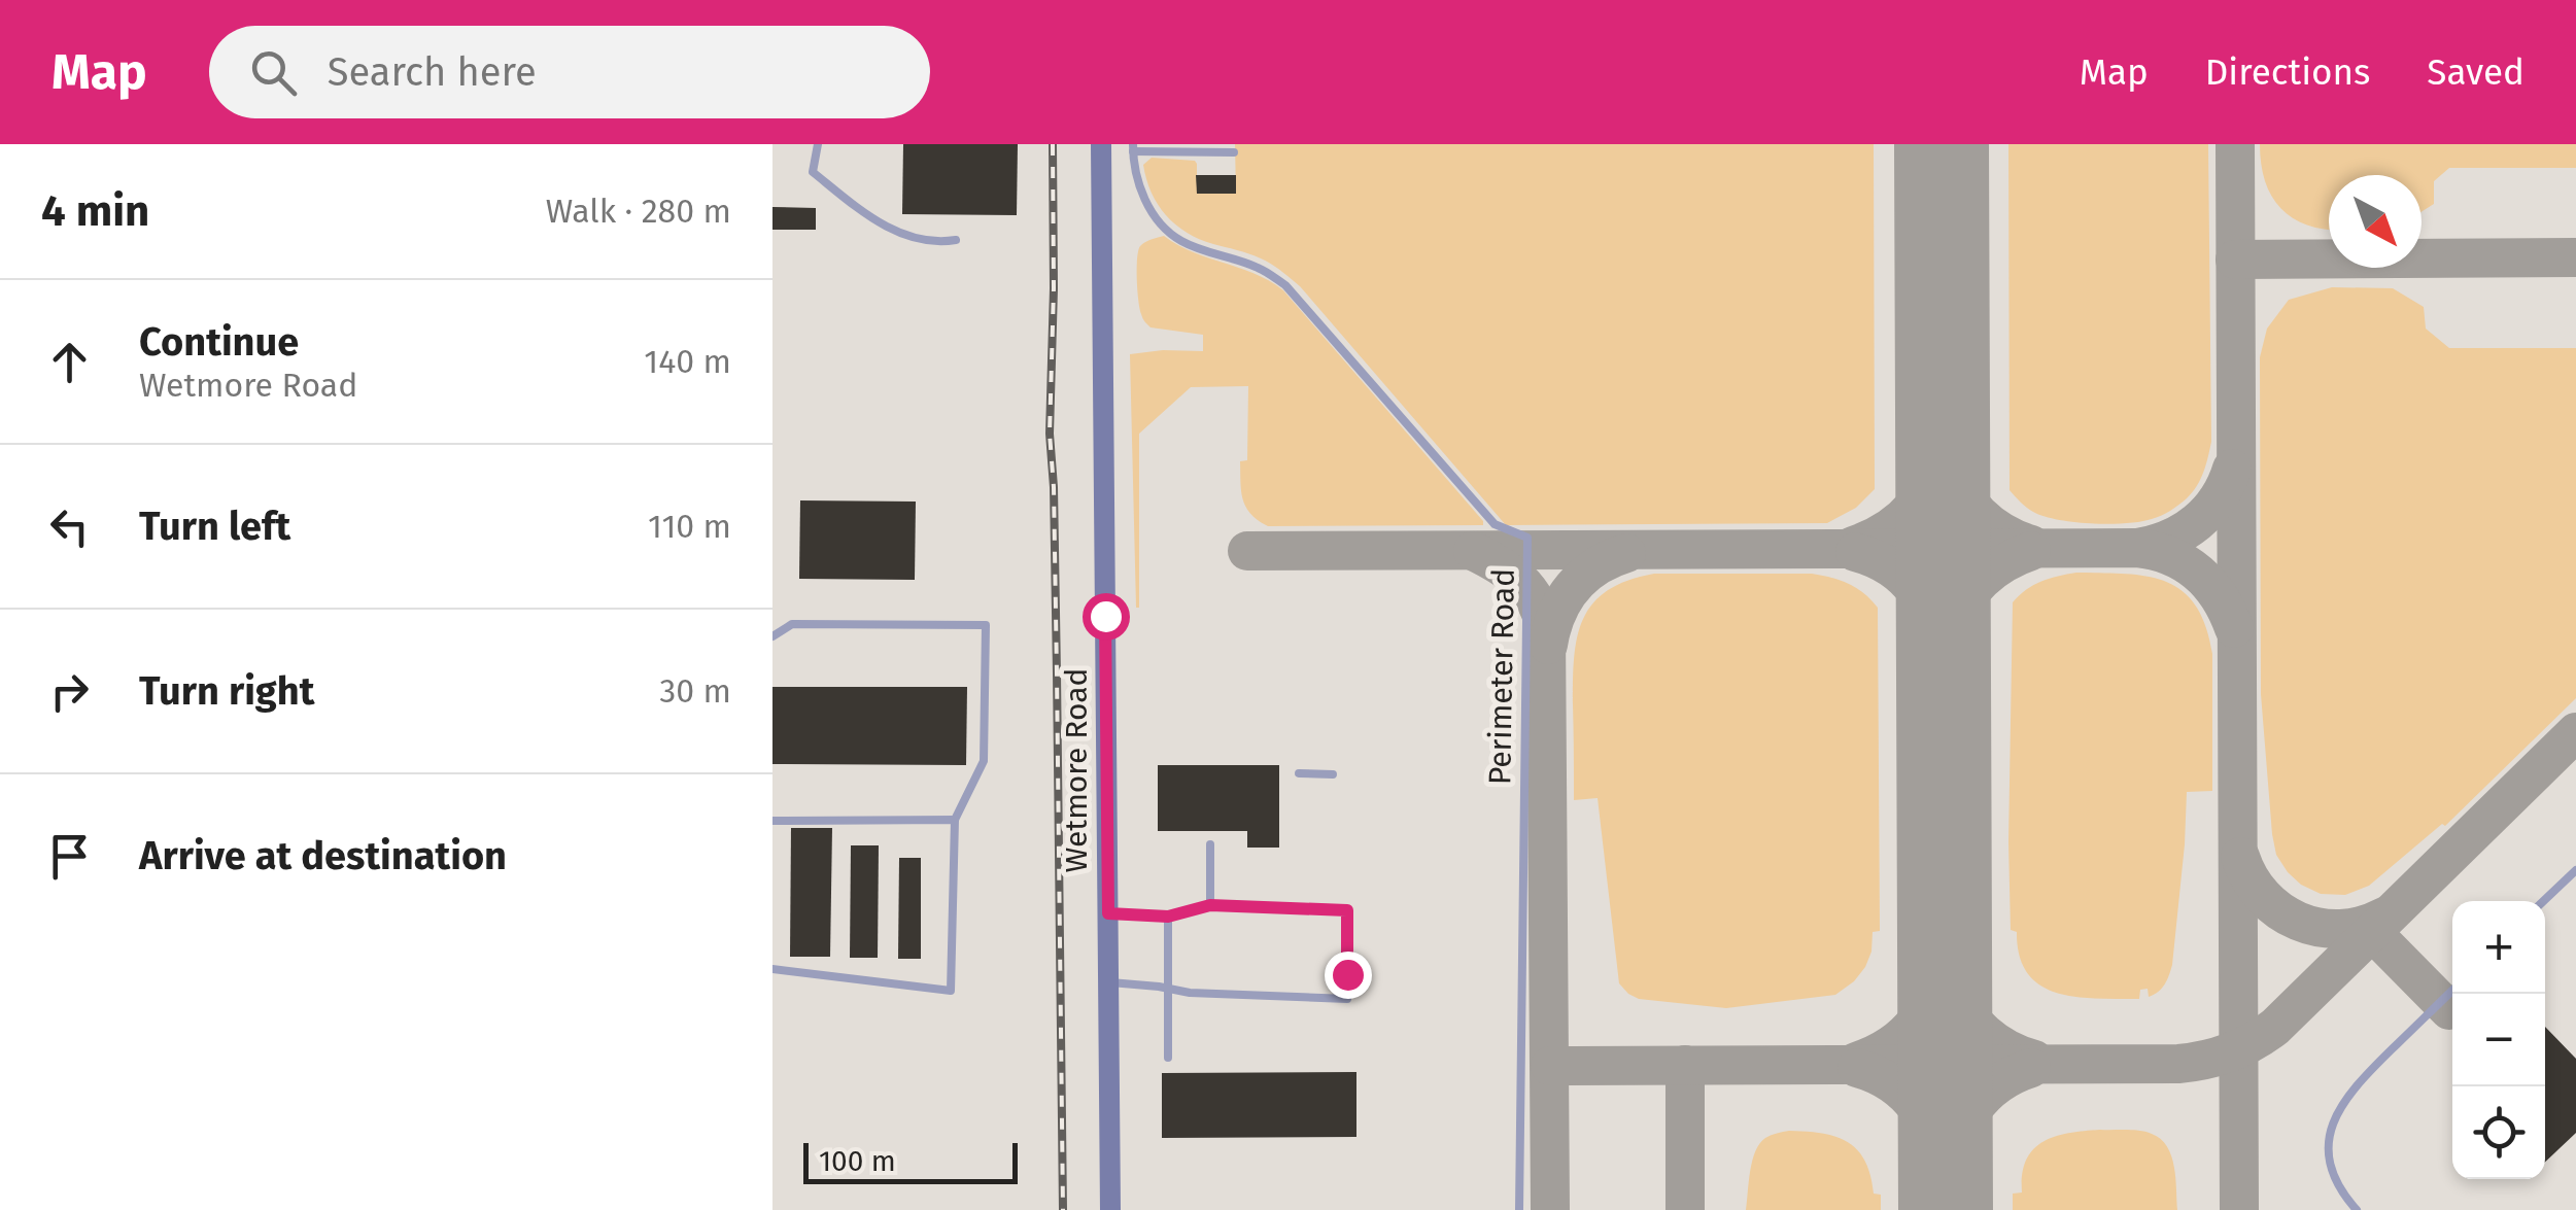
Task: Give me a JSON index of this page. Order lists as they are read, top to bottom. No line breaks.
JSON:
{"streets":{"main road":["Wetmore Road"],"lane":["Perimeter Road"]},"scale_bar":"100 m","north":"bottom right","page":{"header":"Map","search":"Search here","nav":["Map","Directions","Saved"],"heading":["4 min","Walk · 280 m"],"list":[["Continue","Wetmore Road","140 m"],["Turn left","110 m"],["Turn right","30 m"],"Arrive at destination"],"map_buttons":["+","−"],"scale":"100 m"}}
